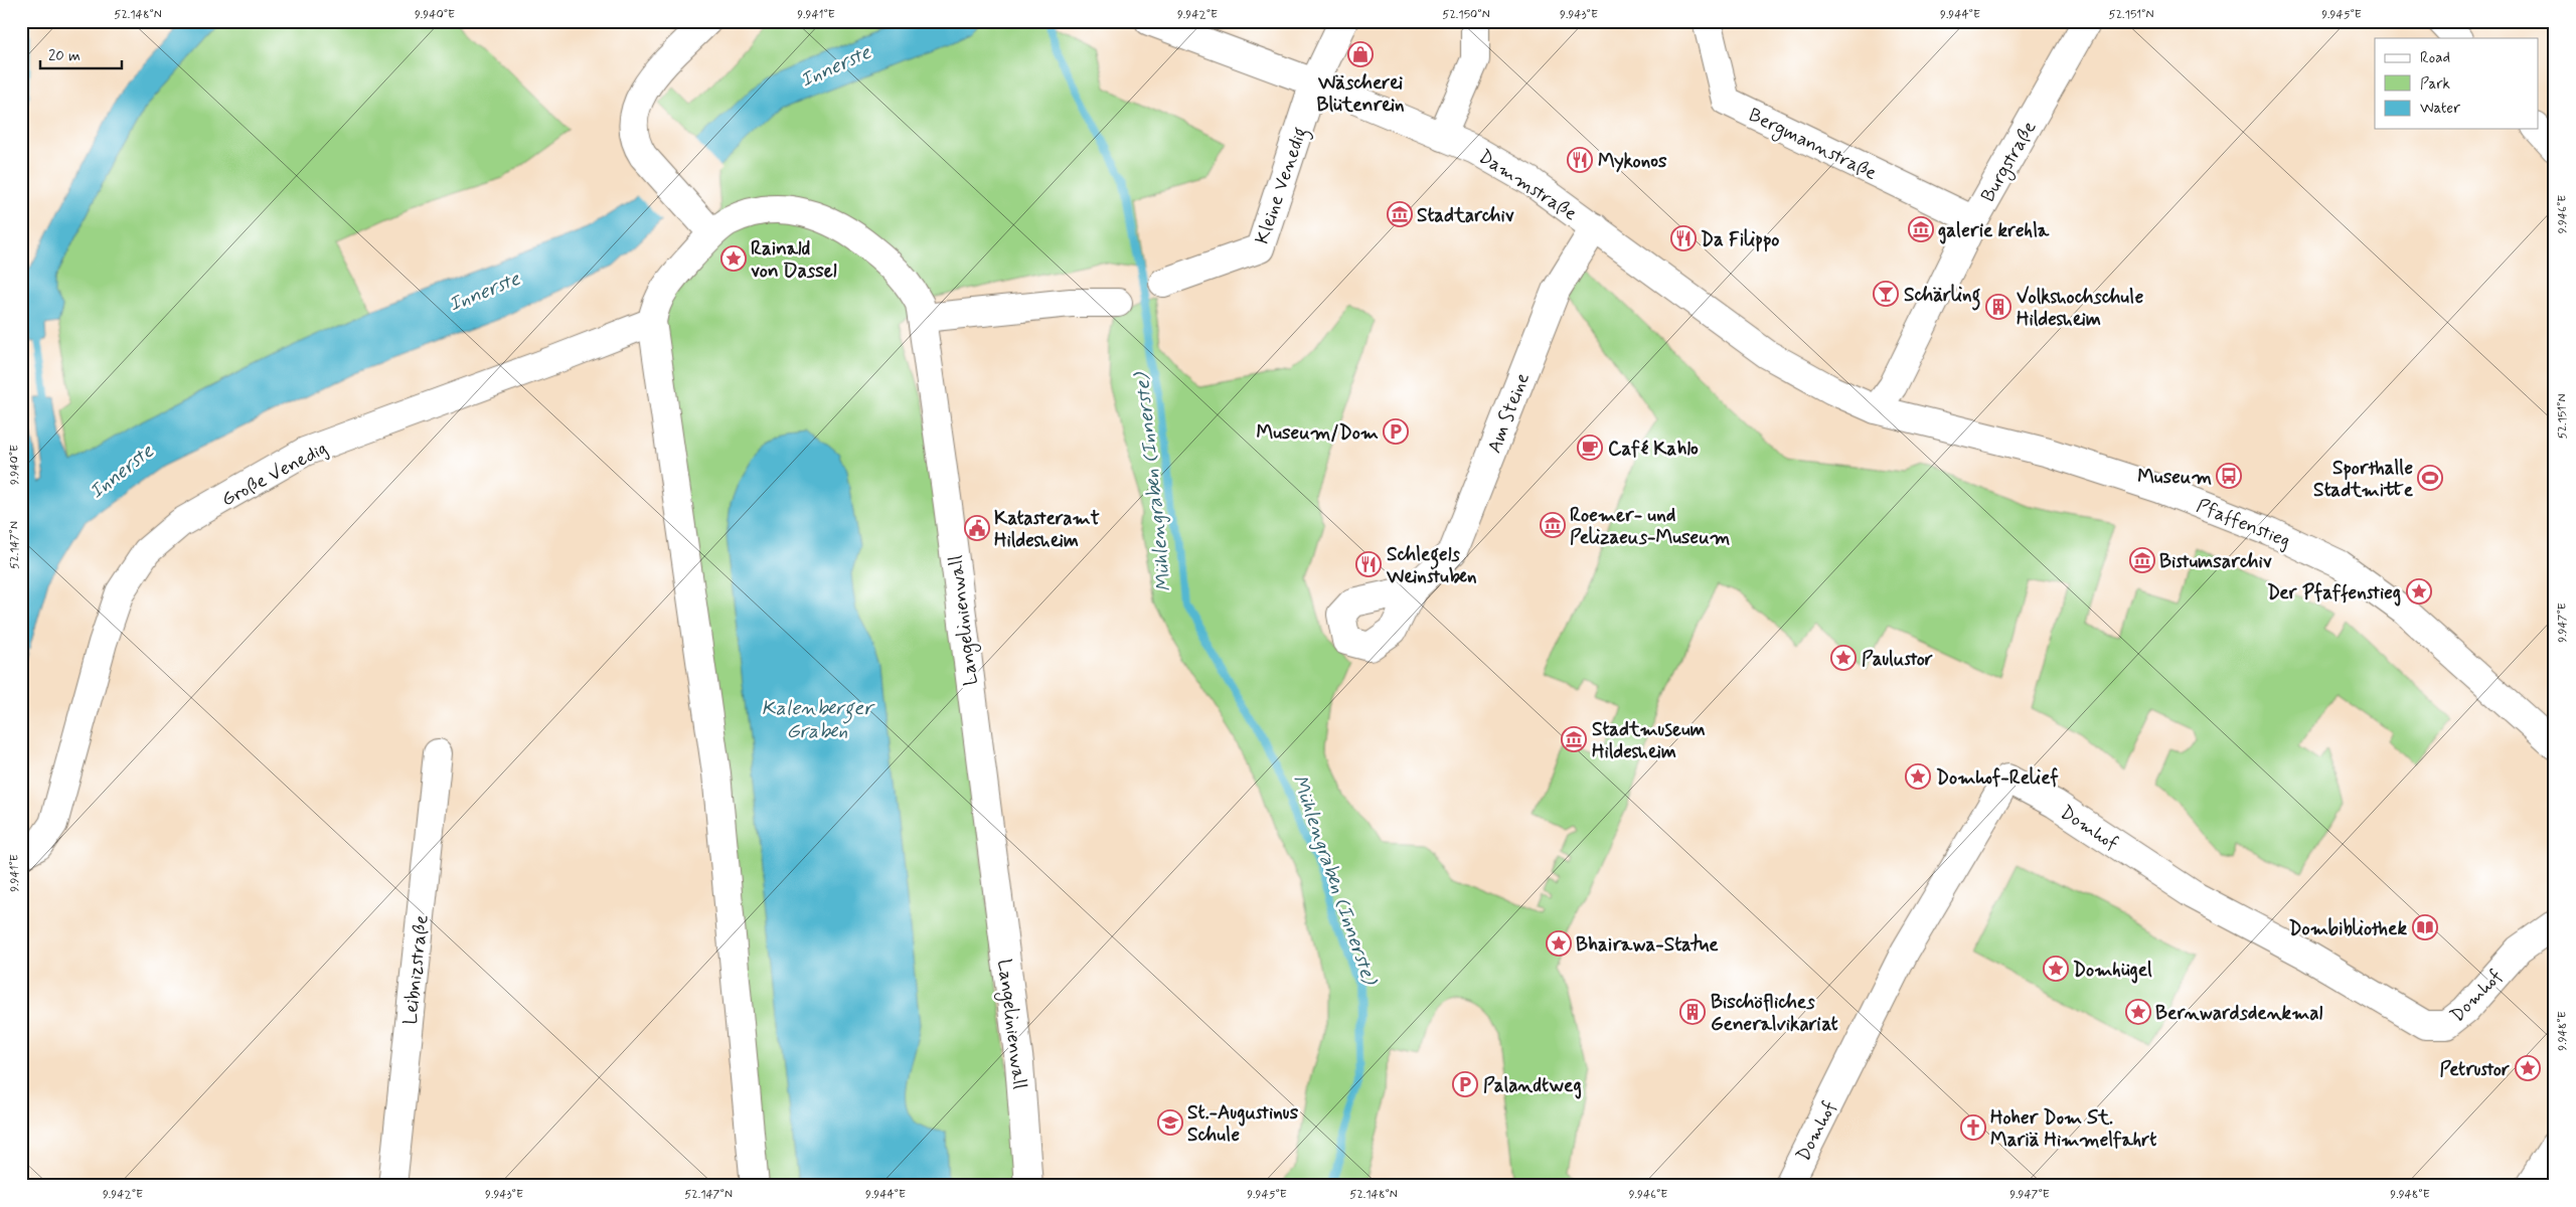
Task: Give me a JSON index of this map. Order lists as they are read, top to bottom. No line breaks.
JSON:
{"streets":{"street":["Bergmannstraße","Burgstraße","Dammstraße","Kleine Venedig","Am Steine","Große Venedig","Pfaffenstieg","Langelinienwall","Domhof","Leibnizstraße"]},"crossings":[["Bergmannstraße","Burgstraße"],["Burgstraße","Dammstraße"],["Burgstraße","Pfaffenstieg"],["Dammstraße","Kleine Venedig"],["Dammstraße","Am Steine"],["Dammstraße","Pfaffenstieg"]],"water":["Innerste","Mühlengraben (Innerste)","Kalenberger Graben"],"places":{"shop":["Wäscherei Blütenrein"],"restaurant":["Mykonos","Da Filippo","Schlegels Weinstuben"],"museum":["Stadtarchiv","galerie krehla","Roemer- und Pelizaeus-Museum","Bistumsarchiv","Stadtmuseum Hildesheim"],"place":["Rainald von Dassel","Der Pfaffenstieg","Paulustor","Domhof-Relief","Bhairawa-Statue","Domhügel","Bernwardsdenkmal","Petrustor"],"bar":["Schärling"],"building":["Volkshochschule Hildesheim","Bischöfliches Generalvikariat"],"parking":["Museum/Dom","Palandtweg"],"cafe":["Café Kahlo"],"bus stop":["Museum"],"sports":["Sporthalle Stadtmitte"],"public building":["Katasteramt Hildesheim"],"library":["Dombibliothek"],"school or university":["St.-Augustinus Schule"],"church":["Hoher Dom St. Mariä Himmelfahrt"]},"legend":["Road","Park","Water"],"scale_bar":"20 m","coordinates":["52.148°N","9.940°E","9.941°E","9.942°E","52.150°N","9.943°E","9.944°E","52.151°N","9.945°E","9.946°E","52.147°N","9.947°E","9.948°E"]}
